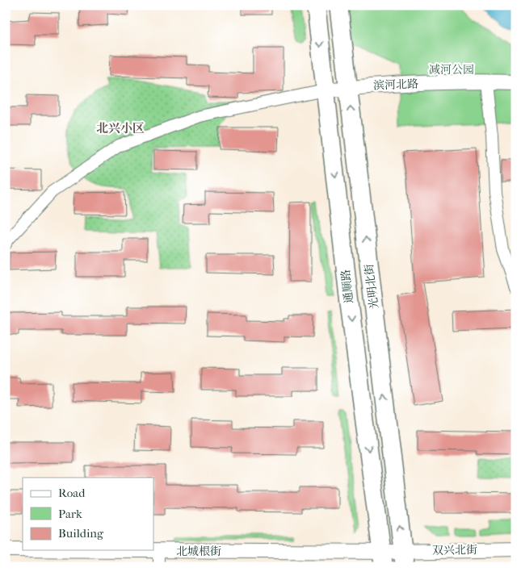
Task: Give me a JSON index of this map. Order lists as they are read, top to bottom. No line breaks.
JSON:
{"streets":{"main road":["通顺路","光明北街"],"street":["滨河北路","双兴北街","北城根街"]},"crossings":[["滨河北路","通顺路"],["滨河北路","光明北街"],["通顺路","光明北街"],["通顺路","双兴北街"],["通顺路","北城根街"],["光明北街","双兴北街"],["光明北街","北城根街"],["双兴北街","北城根街"]],"one_way":["通顺路","光明北街"],"districts":["北兴小区"],"parks":["减河公园"],"legend":["Road","Park","Building"]}
